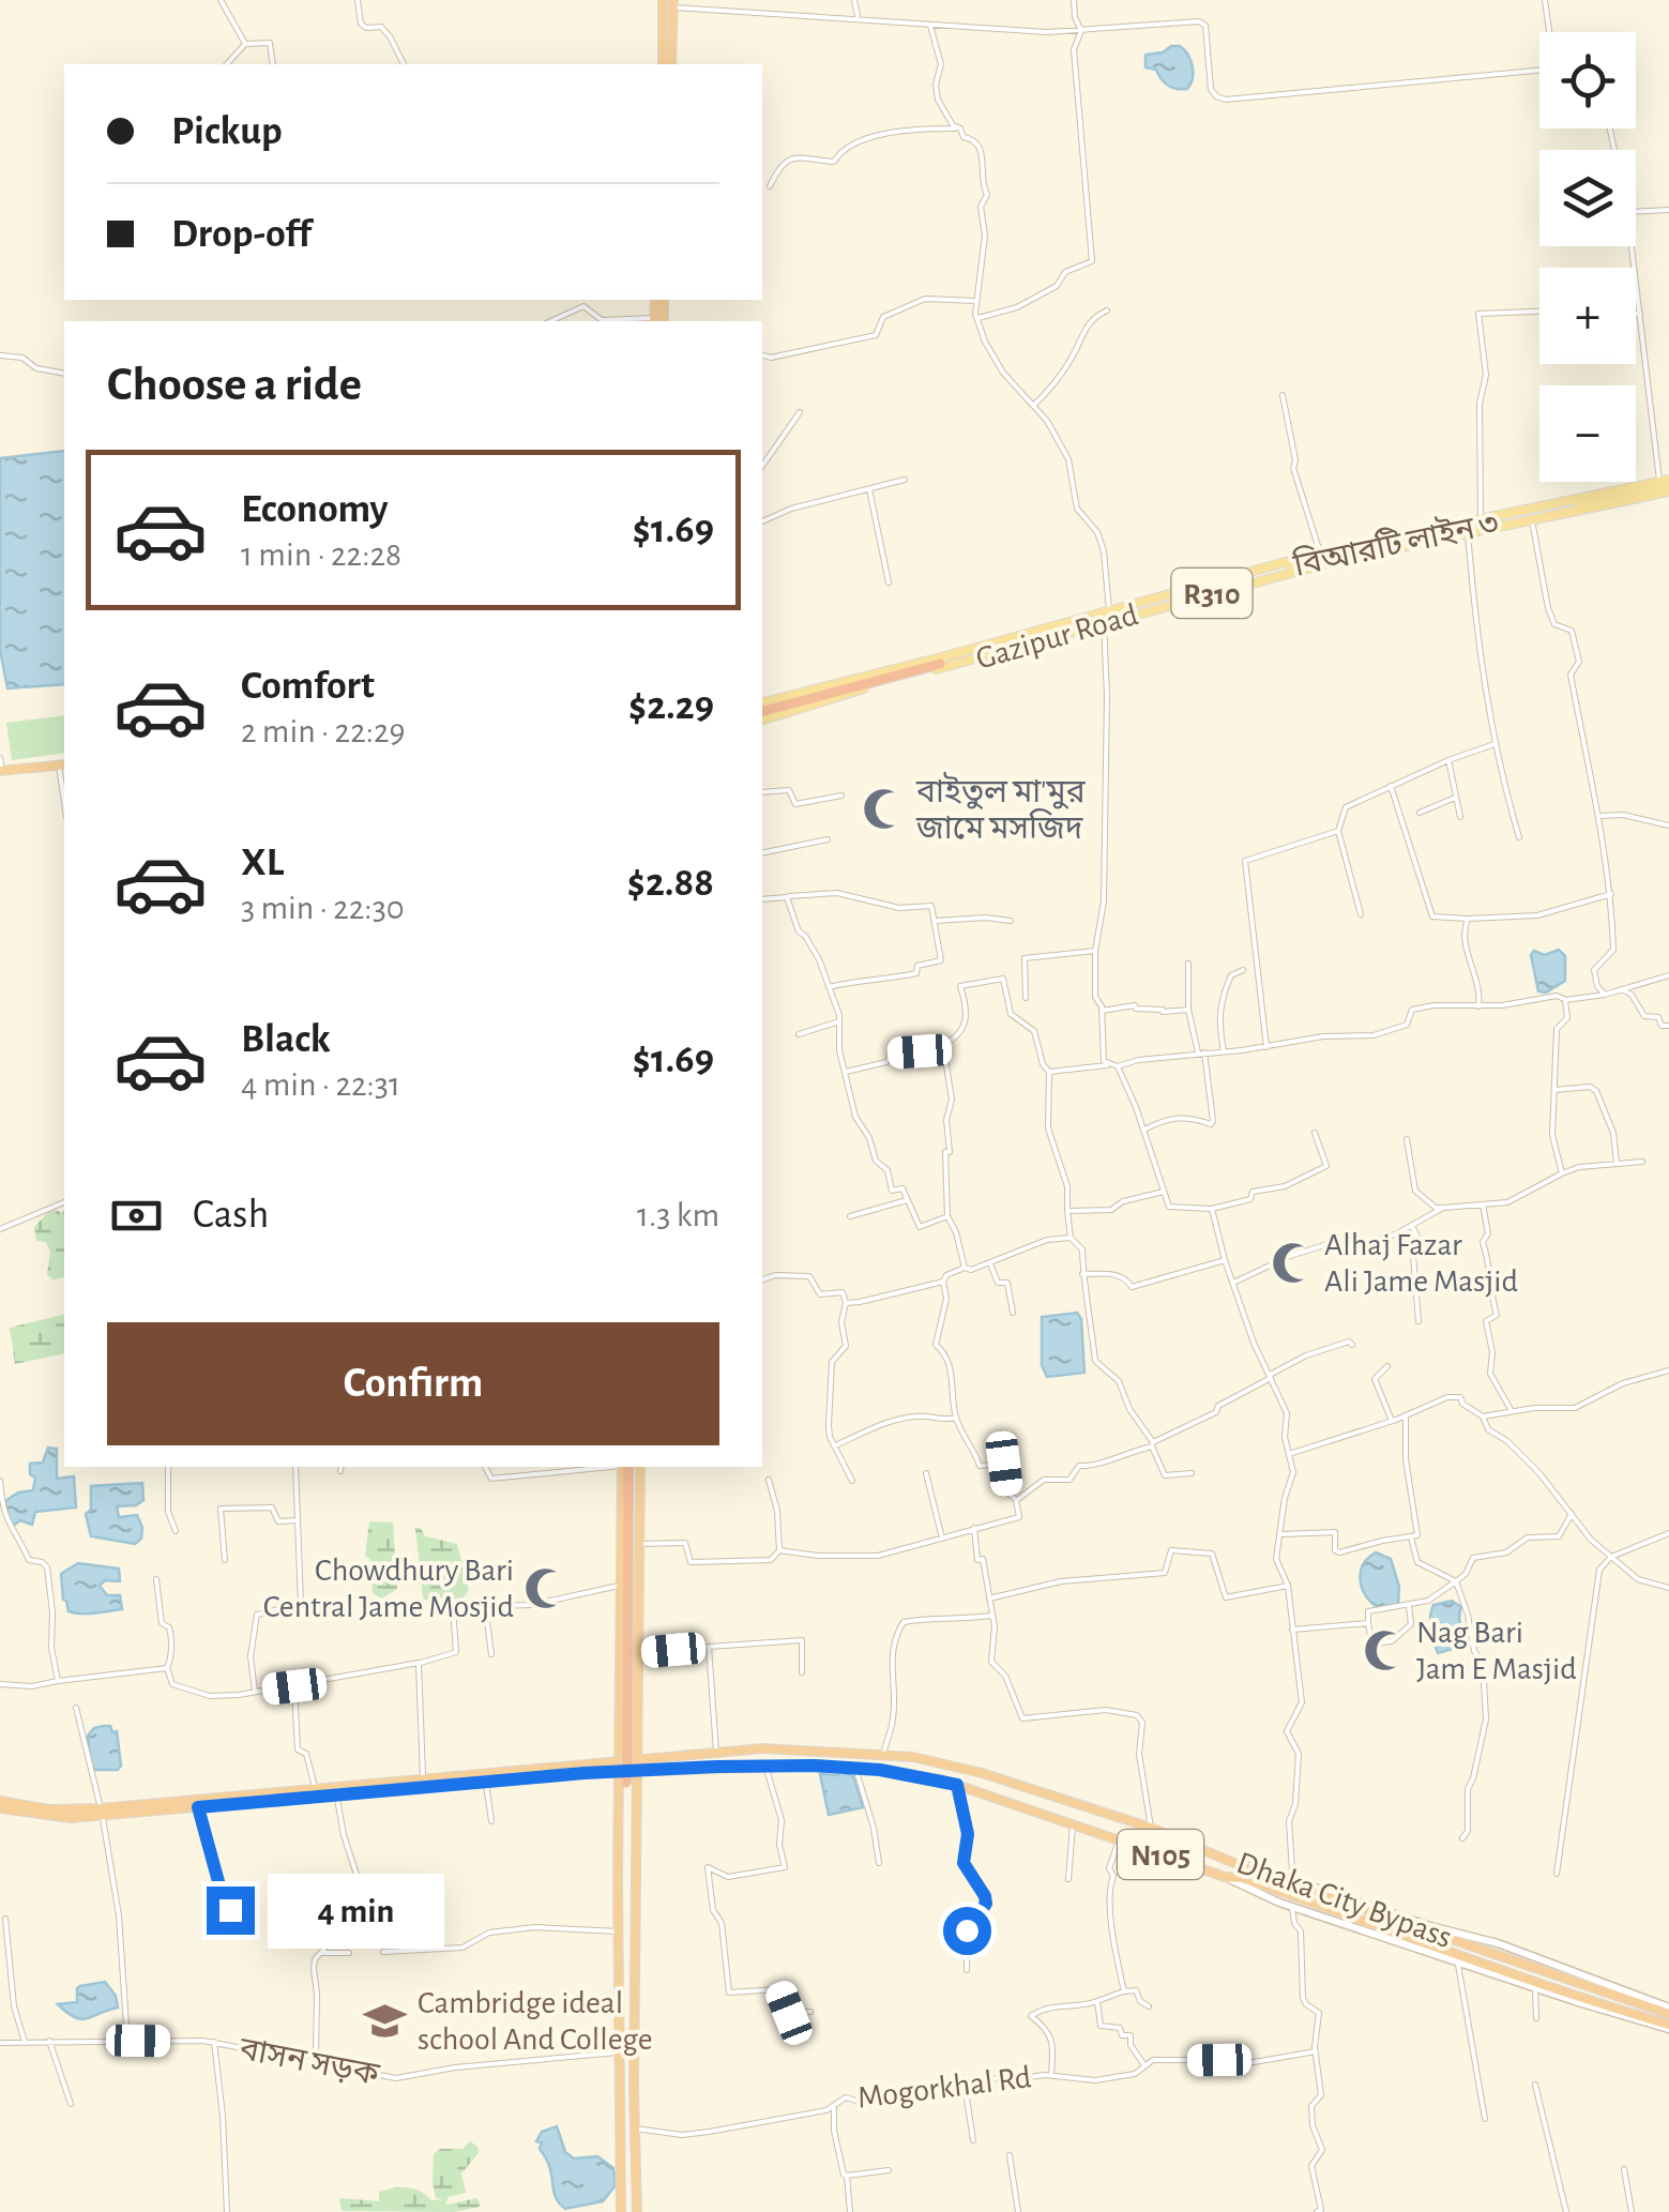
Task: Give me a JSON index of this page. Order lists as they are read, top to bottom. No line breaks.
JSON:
{"streets":{"highway":["বিআরটি লাইন ৩","N105","Dhaka City Bypass"],"main road":["R310","Gazipur Road"],"street":["বাসন সড়ক","Mogorkhal Rd"]},"crossings":[["বিআরটি লাইন ৩","Gazipur Road"]],"places":{"mosque":["বাইতুল মা'মুর জামে মসজিদ","Alhaj Fazar Ali Jame Masjid","Chowdhury Bari Central Jame Mosjid","Nag Bari Jam E Masjid"],"school or university":["Cambridge ideal school And College"]},"page":{"map_buttons":["+","−"],"banner":["Pickup","Drop-off"],"heading":"Choose a ride","list":[{"name":"Economy","note":"1 min · 22:28","value":"$1.69"},{"name":"Comfort","note":"2 min · 22:29","value":"$2.29"},{"name":"XL","note":"3 min · 22:30","value":"$2.88"},{"name":"Black","note":"4 min · 22:31","value":"$1.69"}],"pay":["Cash","1.3 km"],"buttons":"Confirm","bubble":"4 min"}}
